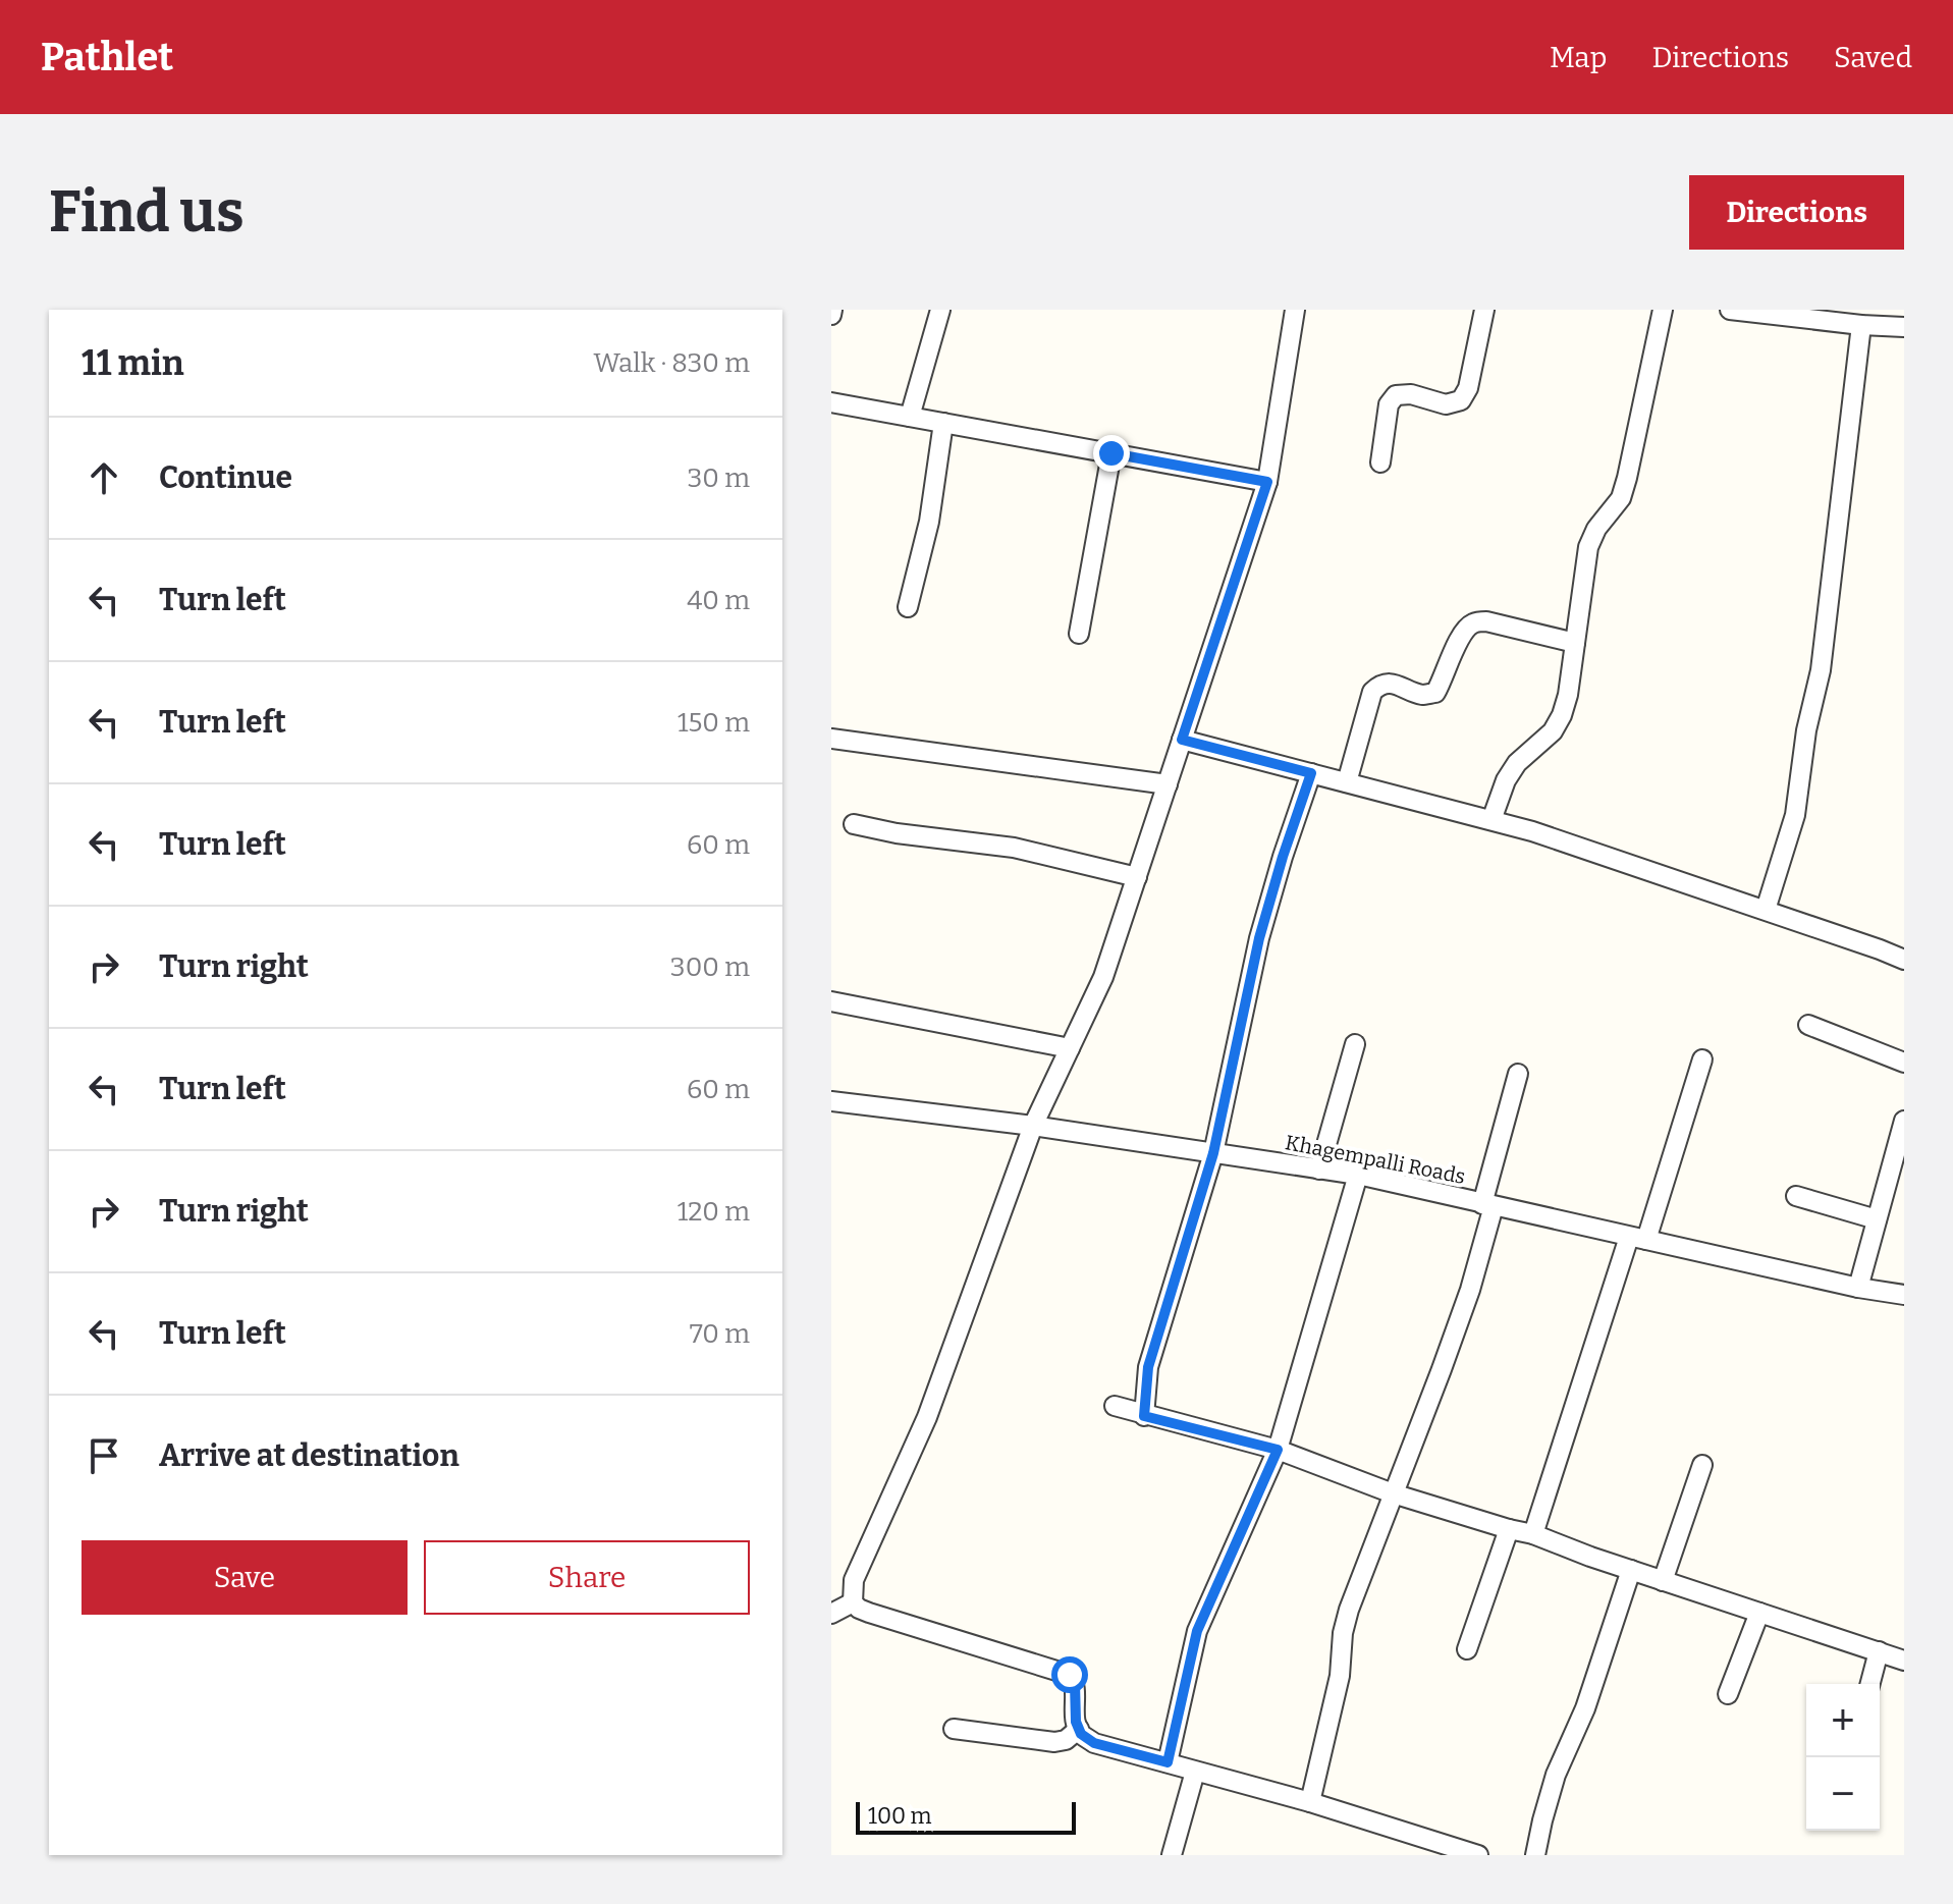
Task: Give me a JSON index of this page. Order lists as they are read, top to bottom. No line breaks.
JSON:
{"streets":{"street":["Khagempalli Roads"]},"scale_bar":"100 m","page":{"header":"Pathlet","nav":["Map","Directions","Saved"],"buttons":["Directions",["Save","Share"]],"title":"Find us","heading":["11 min","Walk · 830 m"],"list":[["Continue","30 m"],["Turn left","40 m"],["Turn left","150 m"],["Turn left","60 m"],["Turn right","300 m"],["Turn left","60 m"],["Turn right","120 m"],["Turn left","70 m"],"Arrive at destination"],"map_buttons":["+","−"],"scale":"100 m"}}
